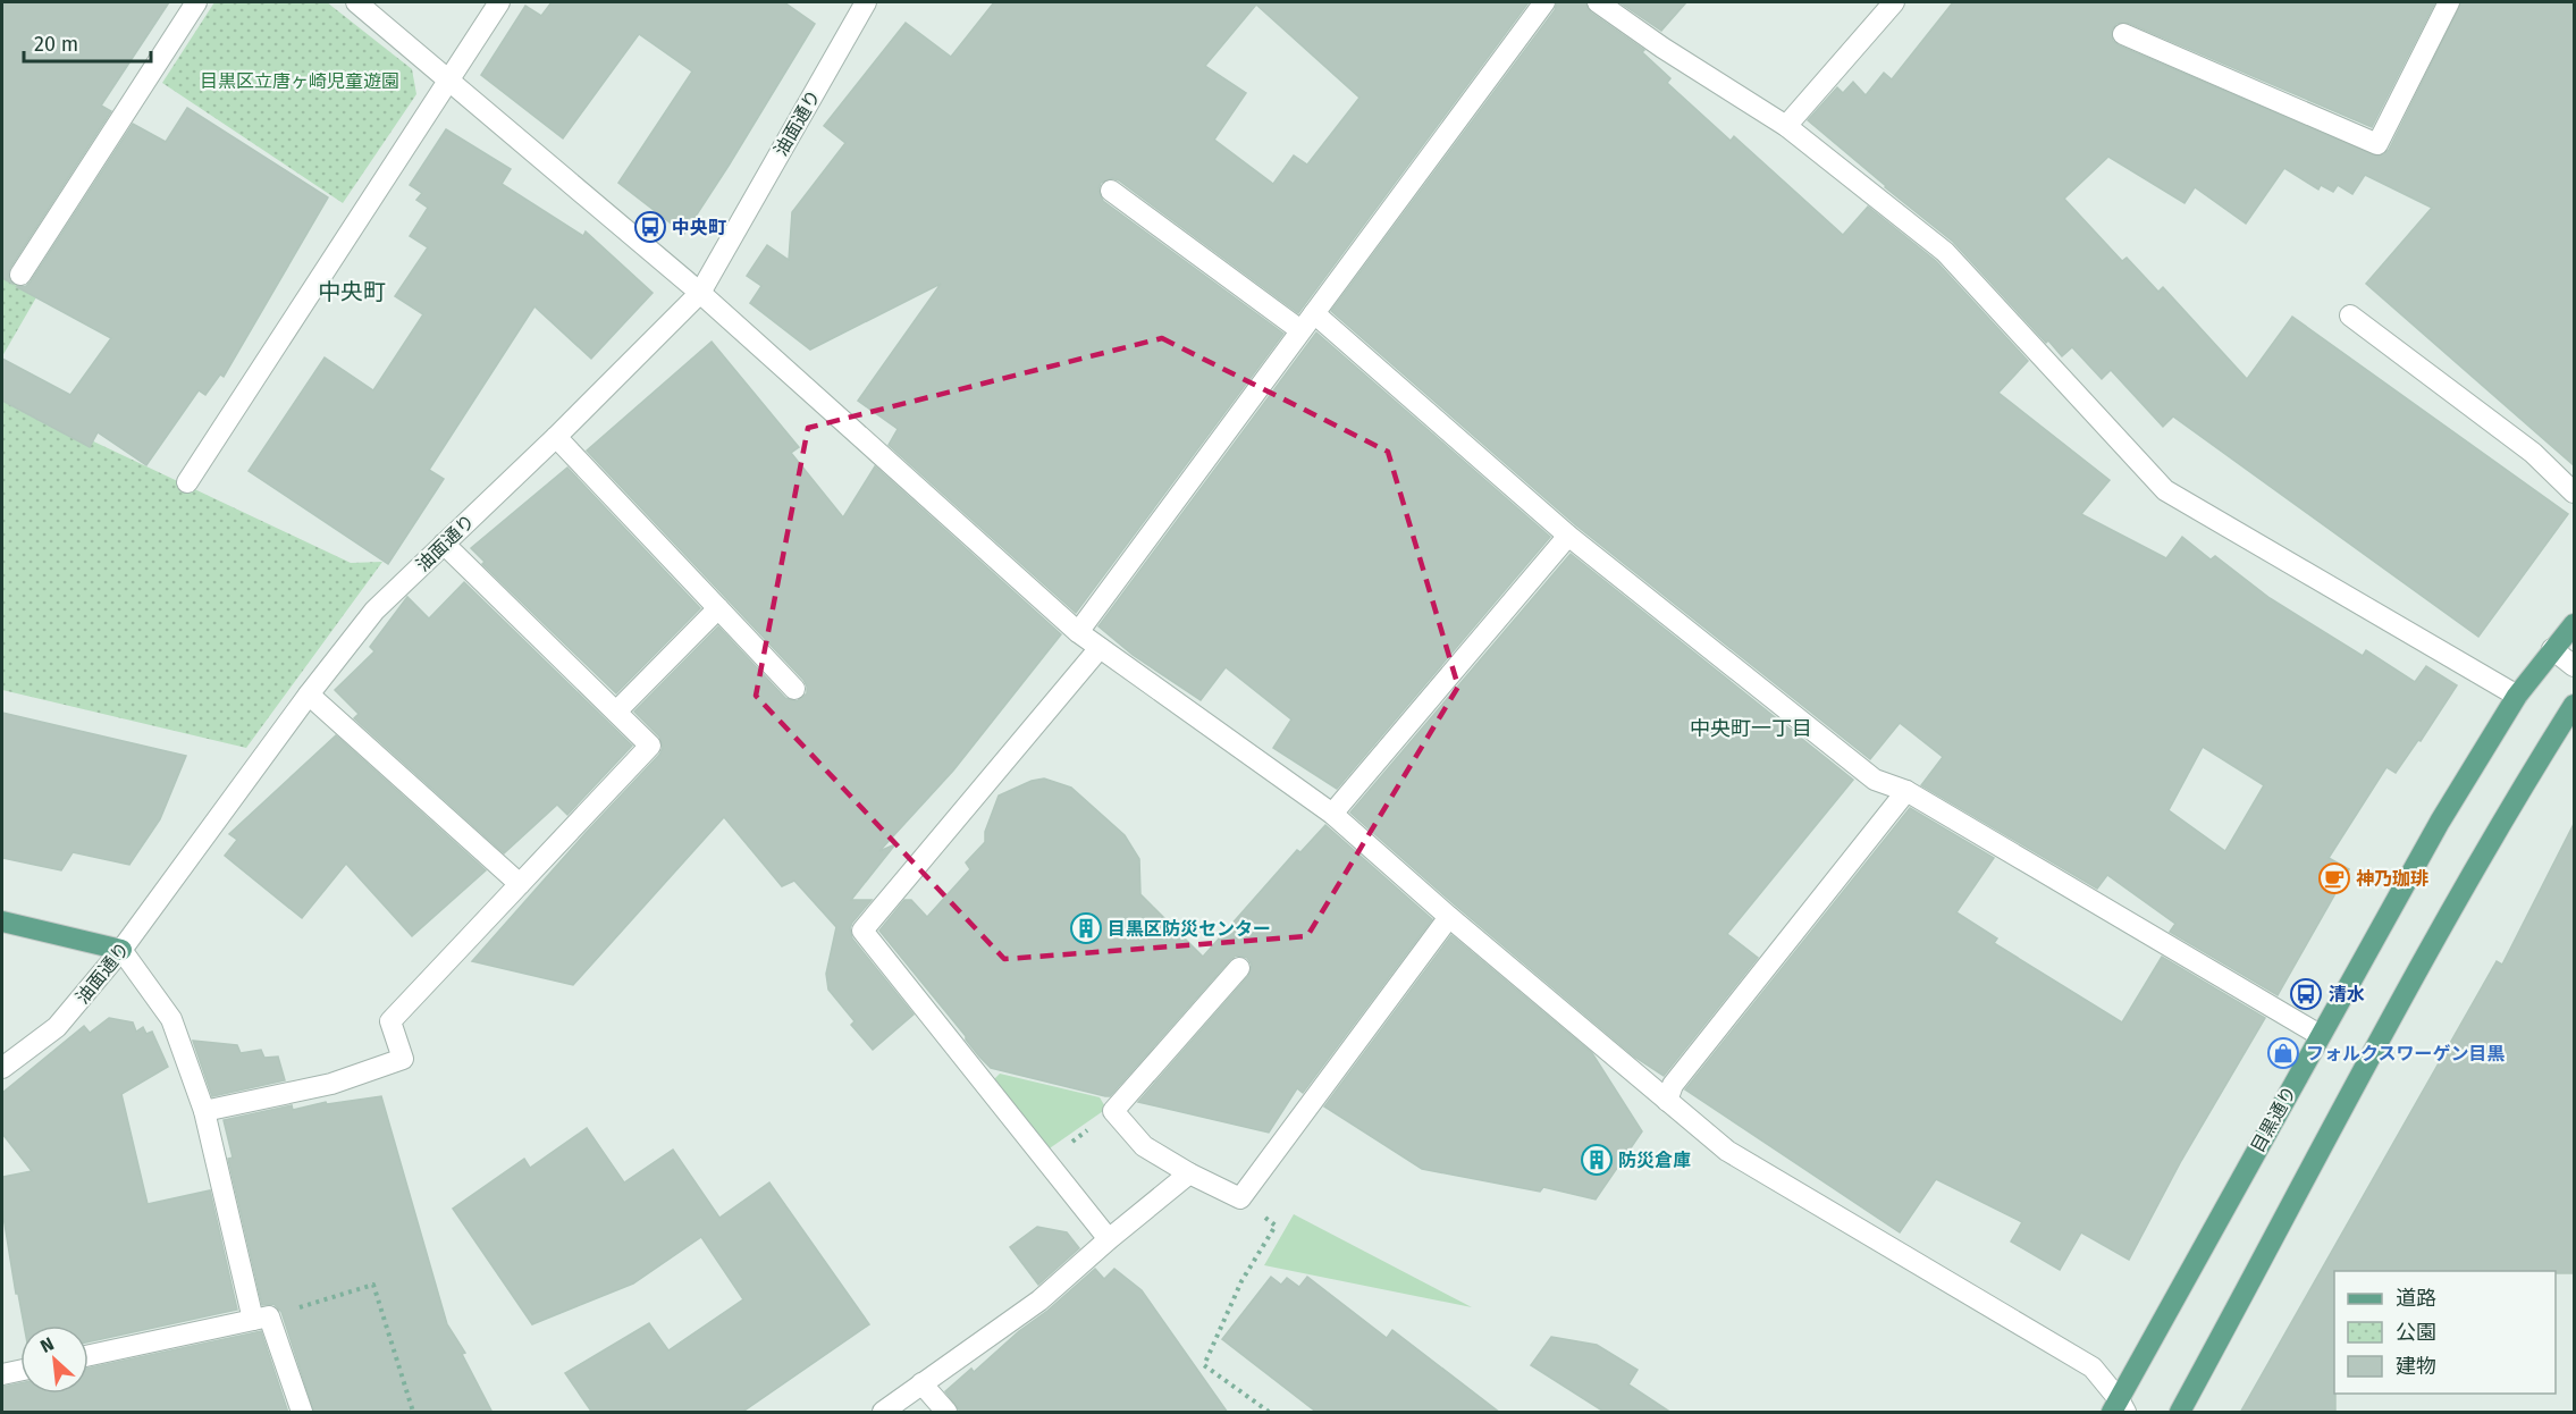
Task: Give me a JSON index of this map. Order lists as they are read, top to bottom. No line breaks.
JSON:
{"streets":{"main road":["目黒通り"],"street":["油面通り"]},"districts":["中央町","中央町一丁目"],"parks":["目黒区立唐ヶ崎児童遊園"],"places":{"bus stop":["中央町","清水"],"cafe":["神乃珈琲"],"building":["目黒区防災センター","防災倉庫"],"shop":["フォルクスワーゲン目黒"]},"legend":["道路","公園","建物"],"scale_bar":"20 m","north":"top left"}
